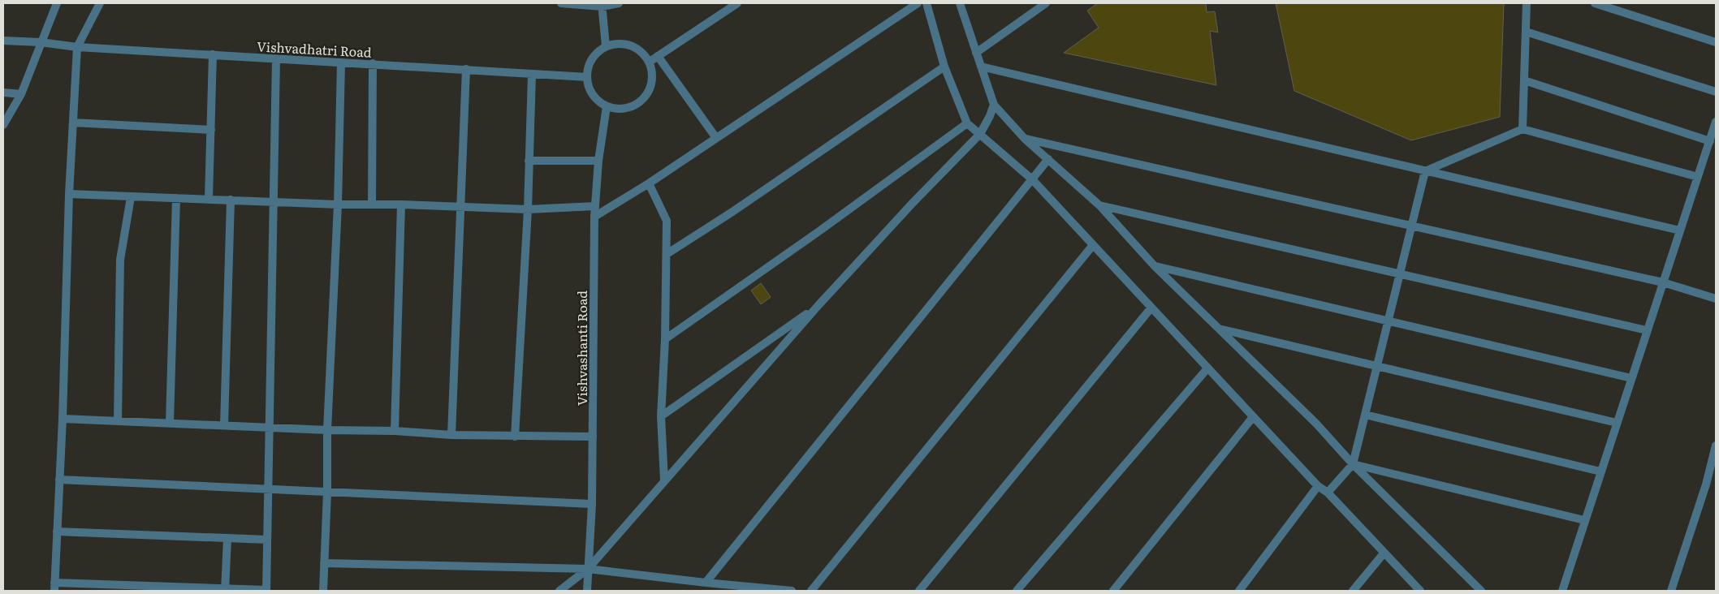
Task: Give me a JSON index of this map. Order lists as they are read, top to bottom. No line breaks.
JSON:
{"streets":{"street":["Vishvadhatri Road","Vishvashanti Road"]},"crossings":[["Vishvadhatri Road","Vishvashanti Road"]]}
